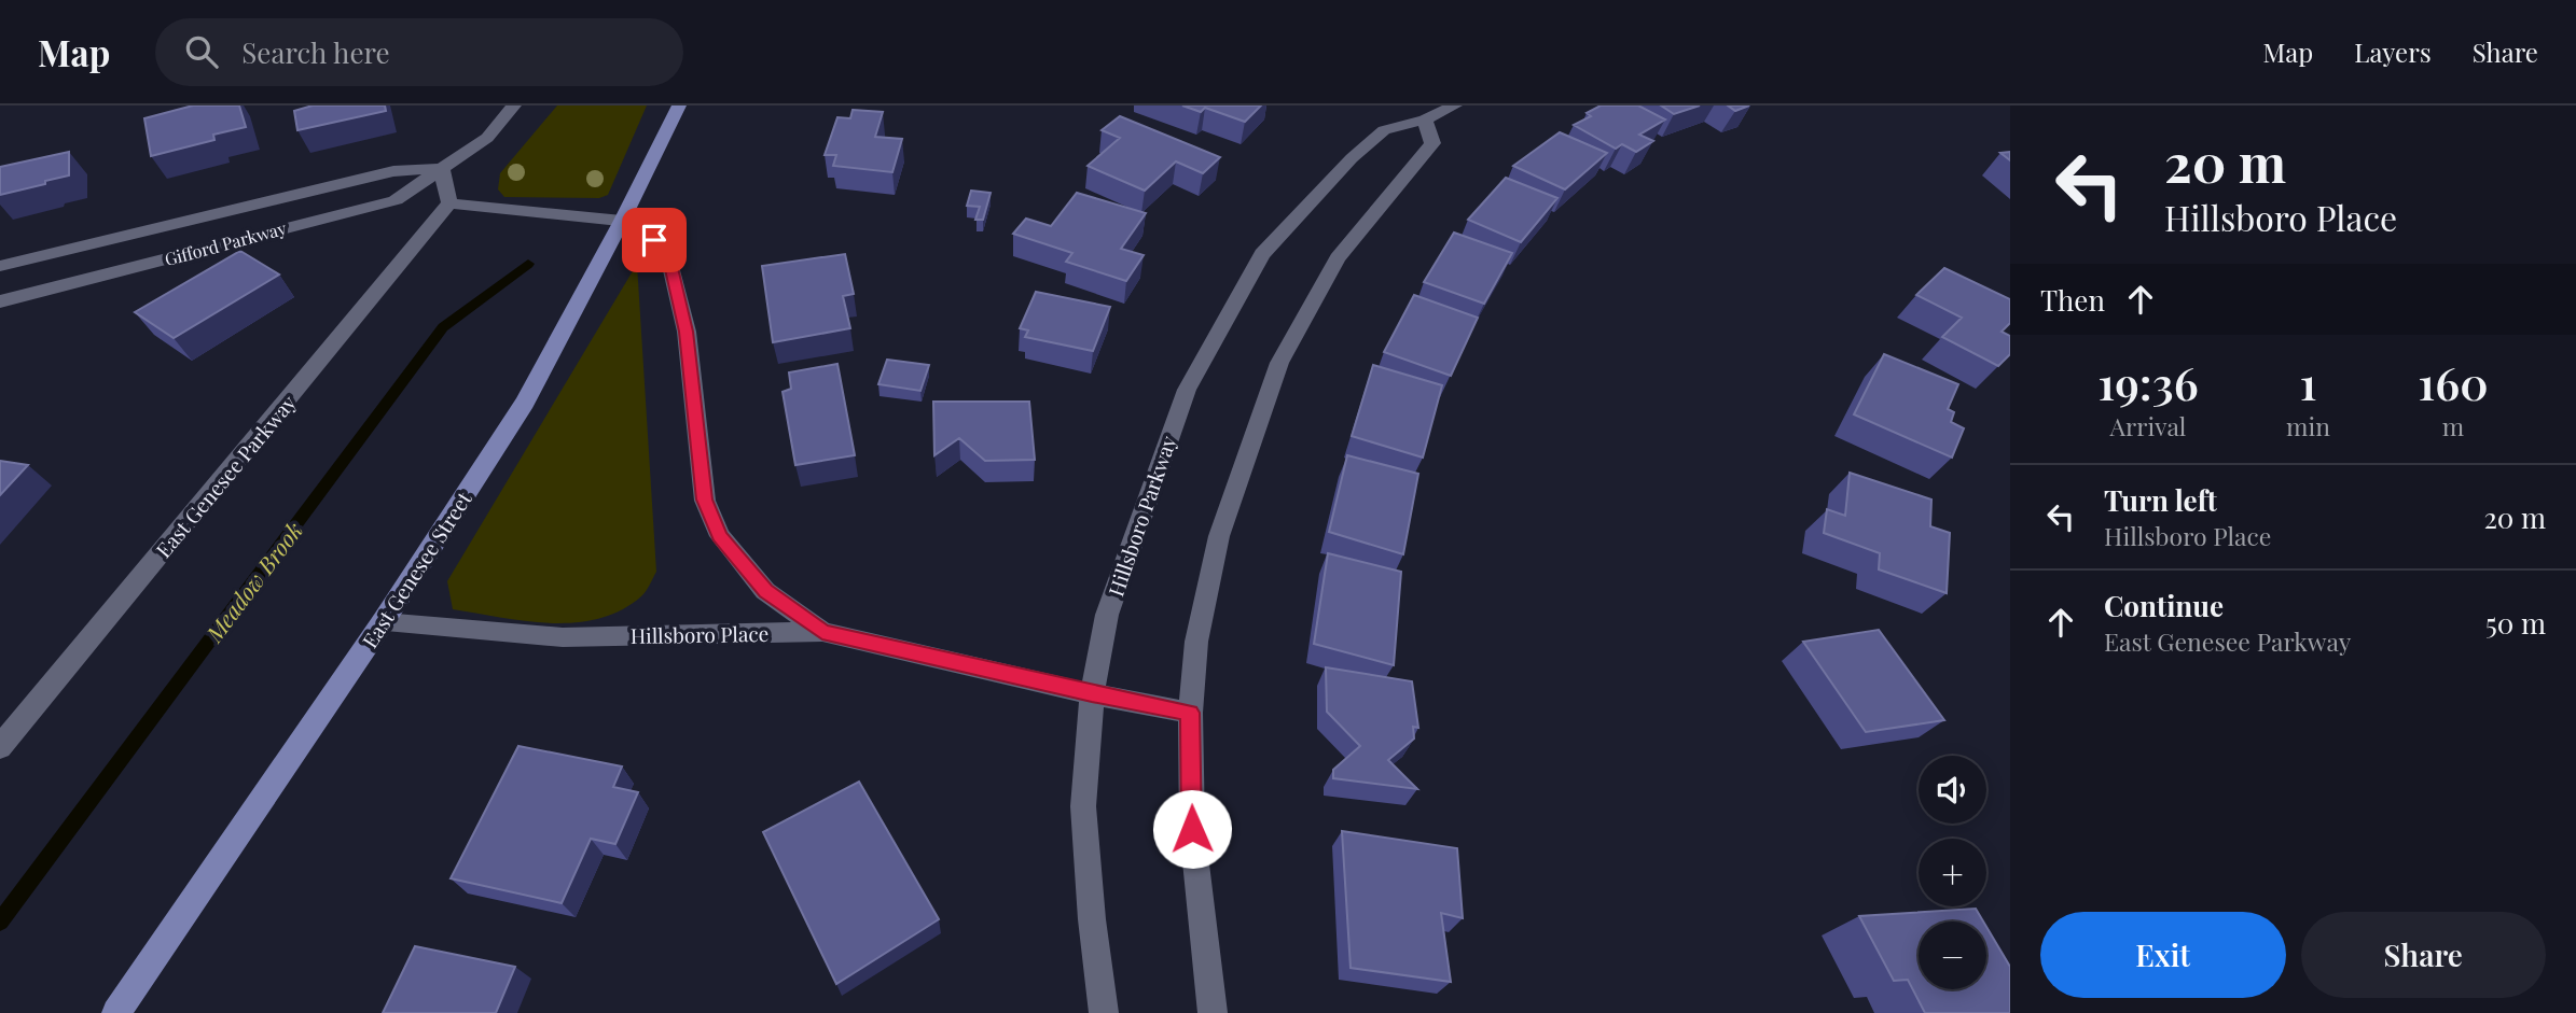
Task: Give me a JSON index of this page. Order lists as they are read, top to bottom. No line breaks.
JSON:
{"streets":{"main road":["East Genesee Street"],"street":["Gifford Parkway","East Genesee Parkway","Hillsboro Parkway","Hillsboro Place"]},"crossings":[["Hillsboro Parkway","Hillsboro Place"],["East Genesee Street","Hillsboro Place"]],"water":["Meadow Brook"],"page":{"header":"Map","search":"Search here","nav":["Map","Layers","Share"],"turn":["20 m","Hillsboro Place"],"then":"Then","eta":["19:36","Arrival","1","min","160","m"],"list":[{"name":"Turn left","note":"Hillsboro Place","value":"20 m"},{"name":"Continue","note":"East Genesee Parkway","value":"50 m"}],"map_buttons":["+","−"],"buttons":["Exit","Share"]}}
